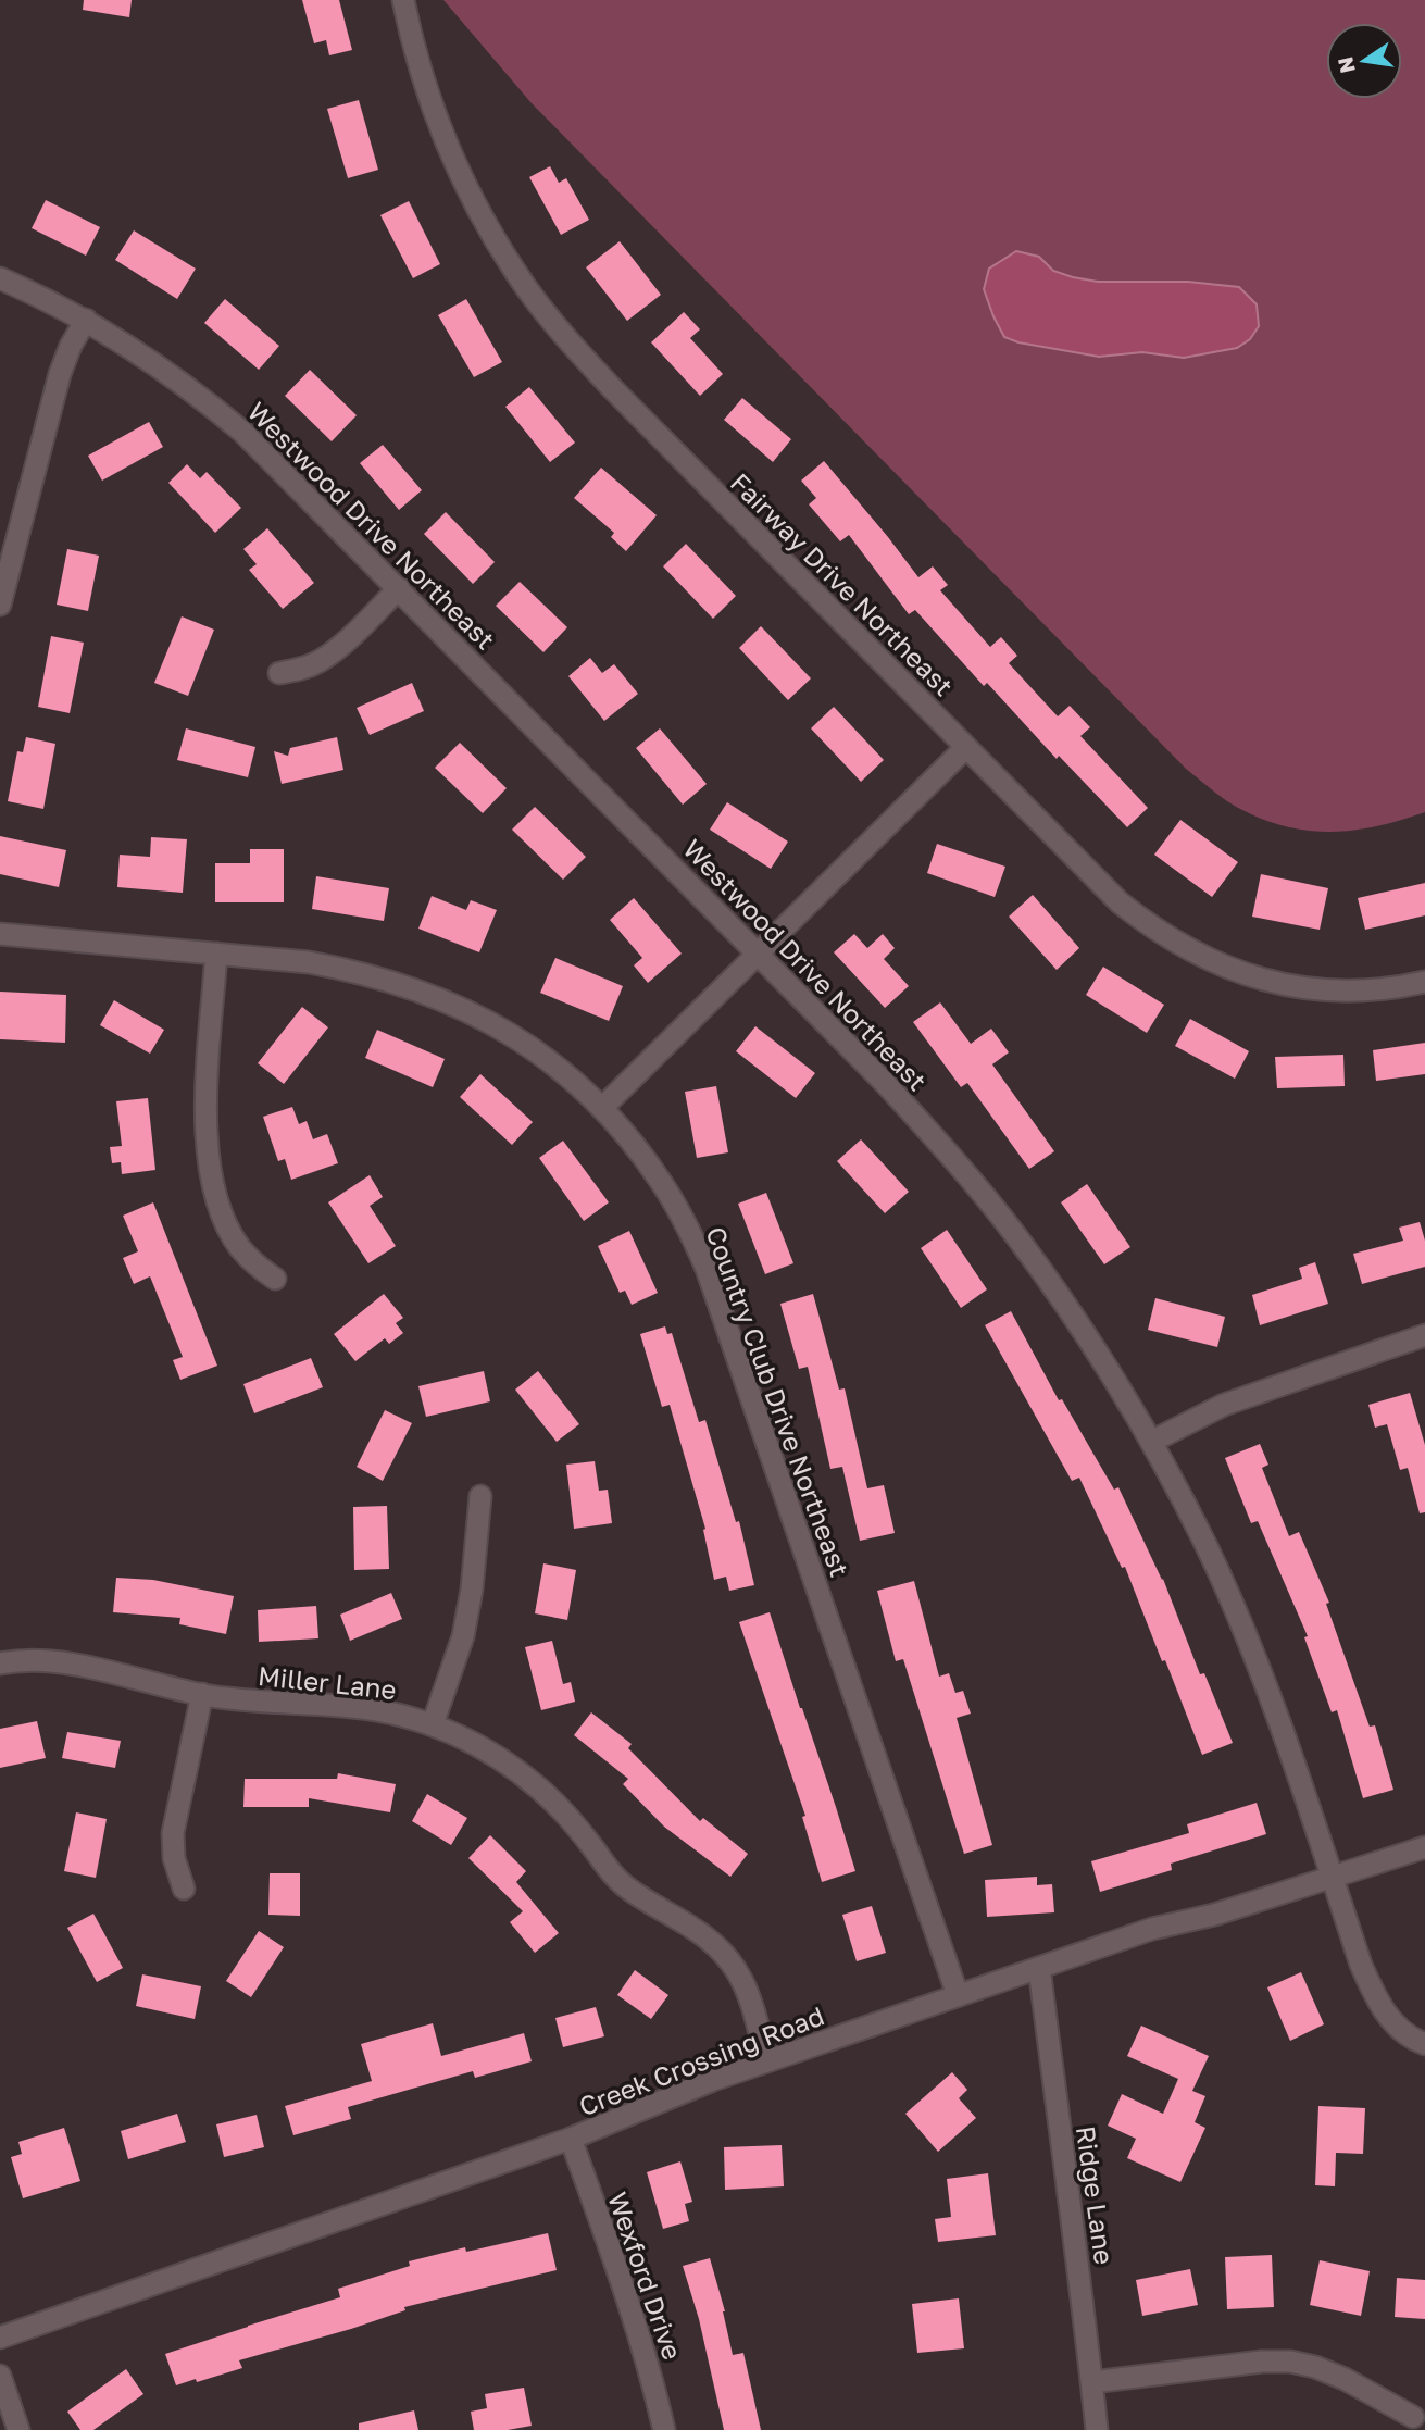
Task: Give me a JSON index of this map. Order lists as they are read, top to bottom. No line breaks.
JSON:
{"streets":{"street":["Westwood Drive Northeast","Fairway Drive Northeast","Country Club Drive Northeast","Miller Lane","Creek Crossing Road","Ridge Lane","Wexford Drive"]},"crossings":[["Westwood Drive Northeast","Creek Crossing Road"],["Country Club Drive Northeast","Creek Crossing Road"],["Miller Lane","Creek Crossing Road"],["Creek Crossing Road","Ridge Lane"],["Creek Crossing Road","Wexford Drive"]],"north":"left"}
